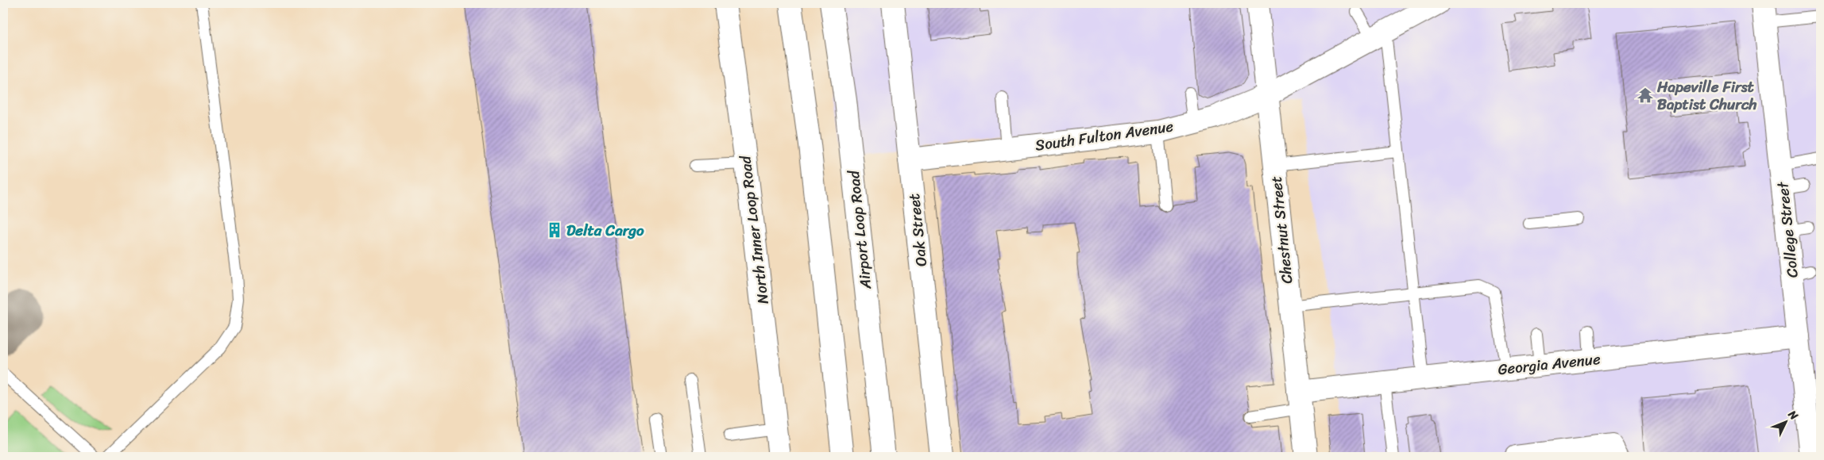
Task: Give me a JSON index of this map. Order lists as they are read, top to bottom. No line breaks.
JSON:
{"streets":{"street":["South Fulton Avenue","North Inner Loop Road","Airport Loop Road","Oak Street","Chestnut Street","College Street","Georgia Avenue"]},"crossings":[["South Fulton Avenue","Oak Street"],["South Fulton Avenue","Chestnut Street"],["Chestnut Street","Georgia Avenue"],["College Street","Georgia Avenue"]],"places":{"temple":["Hapeville First Baptist Church"],"building":["Delta Cargo"]},"north":"top right"}
